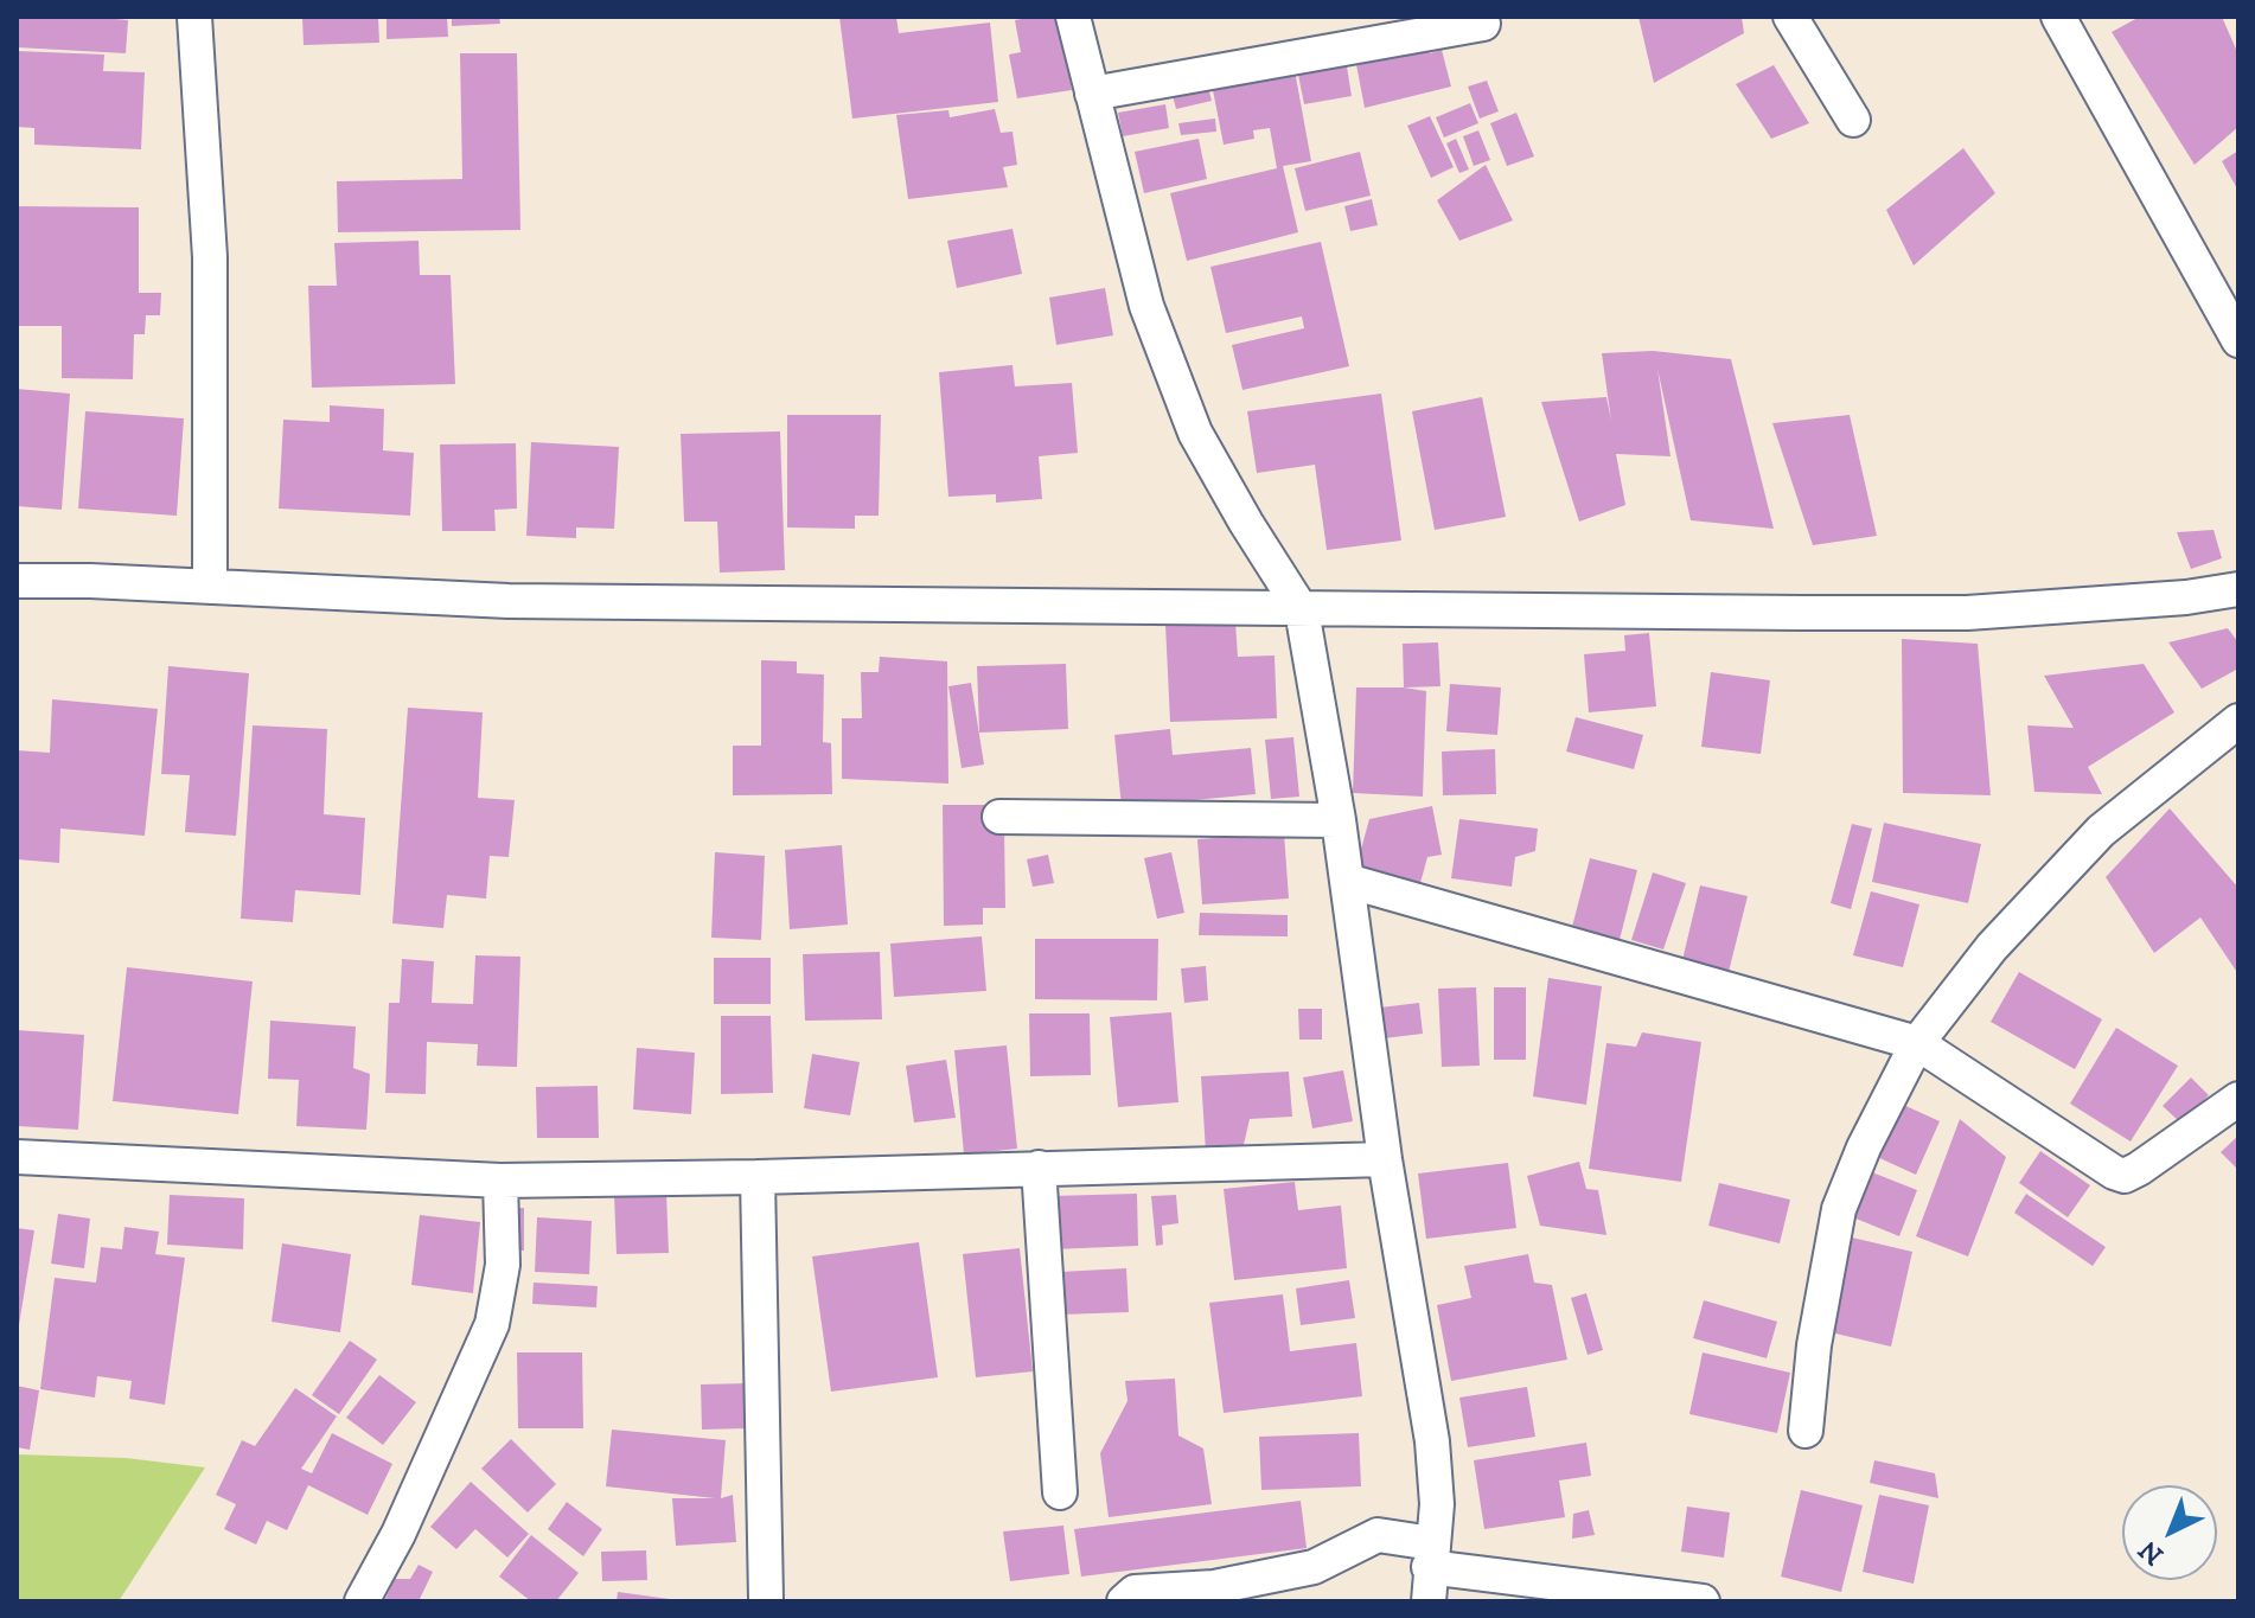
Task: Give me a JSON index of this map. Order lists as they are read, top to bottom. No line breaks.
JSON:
{"north":"bottom left"}
